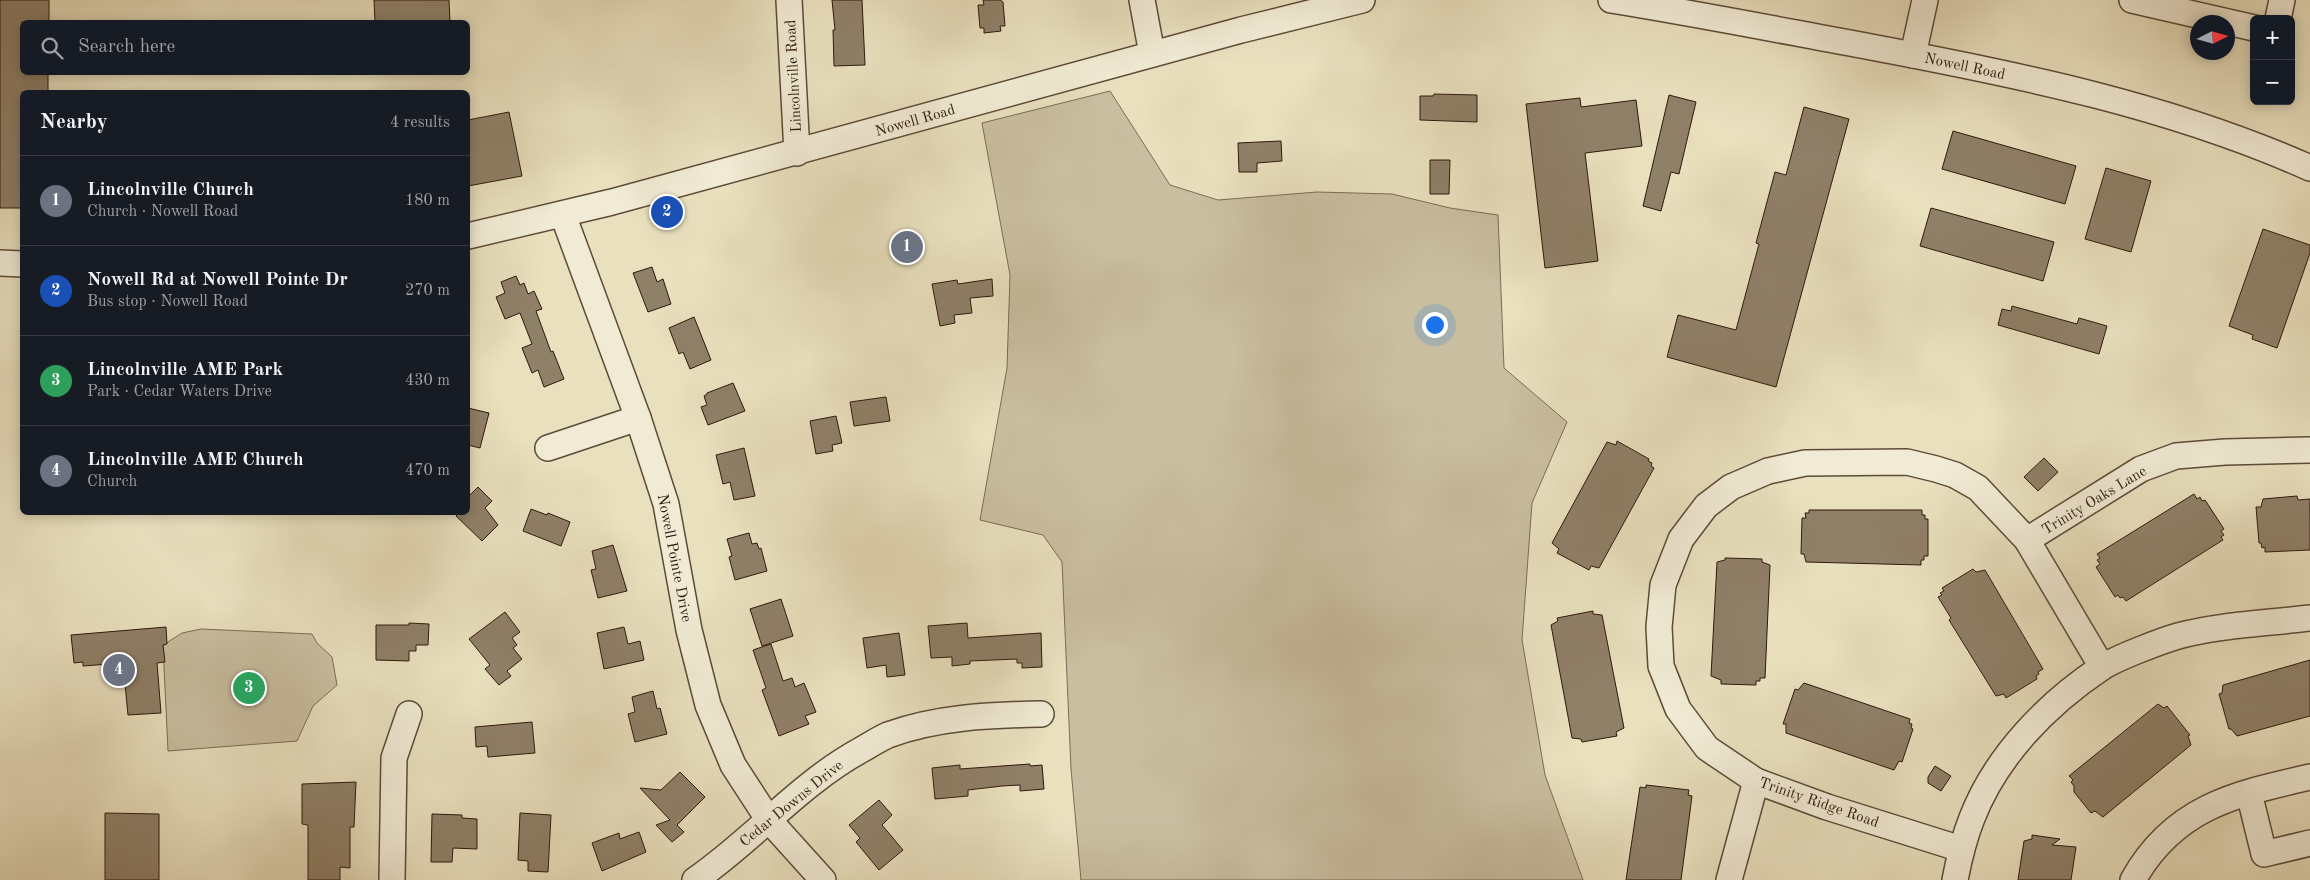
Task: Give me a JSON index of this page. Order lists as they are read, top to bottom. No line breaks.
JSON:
{"streets":{"street":["Nowell Road","Lincolnville Road","Trinity Oaks Lane","Nowell Pointe Drive","Trinity Ridge Road","Cedar Downs Drive"]},"crossings":[["Nowell Road","Lincolnville Road"],["Nowell Road","Nowell Pointe Drive"],["Trinity Oaks Lane","Trinity Ridge Road"],["Nowell Pointe Drive","Cedar Downs Drive"]],"north":"right","page":{"map_buttons":["+","−"],"search":"Search here","heading":["Nearby","4 results"],"list":[{"mark":"1","name":"Lincolnville Church","note":"Church · Nowell Road","value":"180 m"},{"mark":"2","name":"Nowell Rd at Nowell Pointe Dr","note":"Bus stop · Nowell Road","value":"270 m"},{"mark":"3","name":"Lincolnville AME Park","note":"Park · Cedar Waters Drive","value":"430 m"},{"mark":"4","name":"Lincolnville AME Church","note":"Church","value":"470 m"}],"pins":["2","1","4","3"]}}
